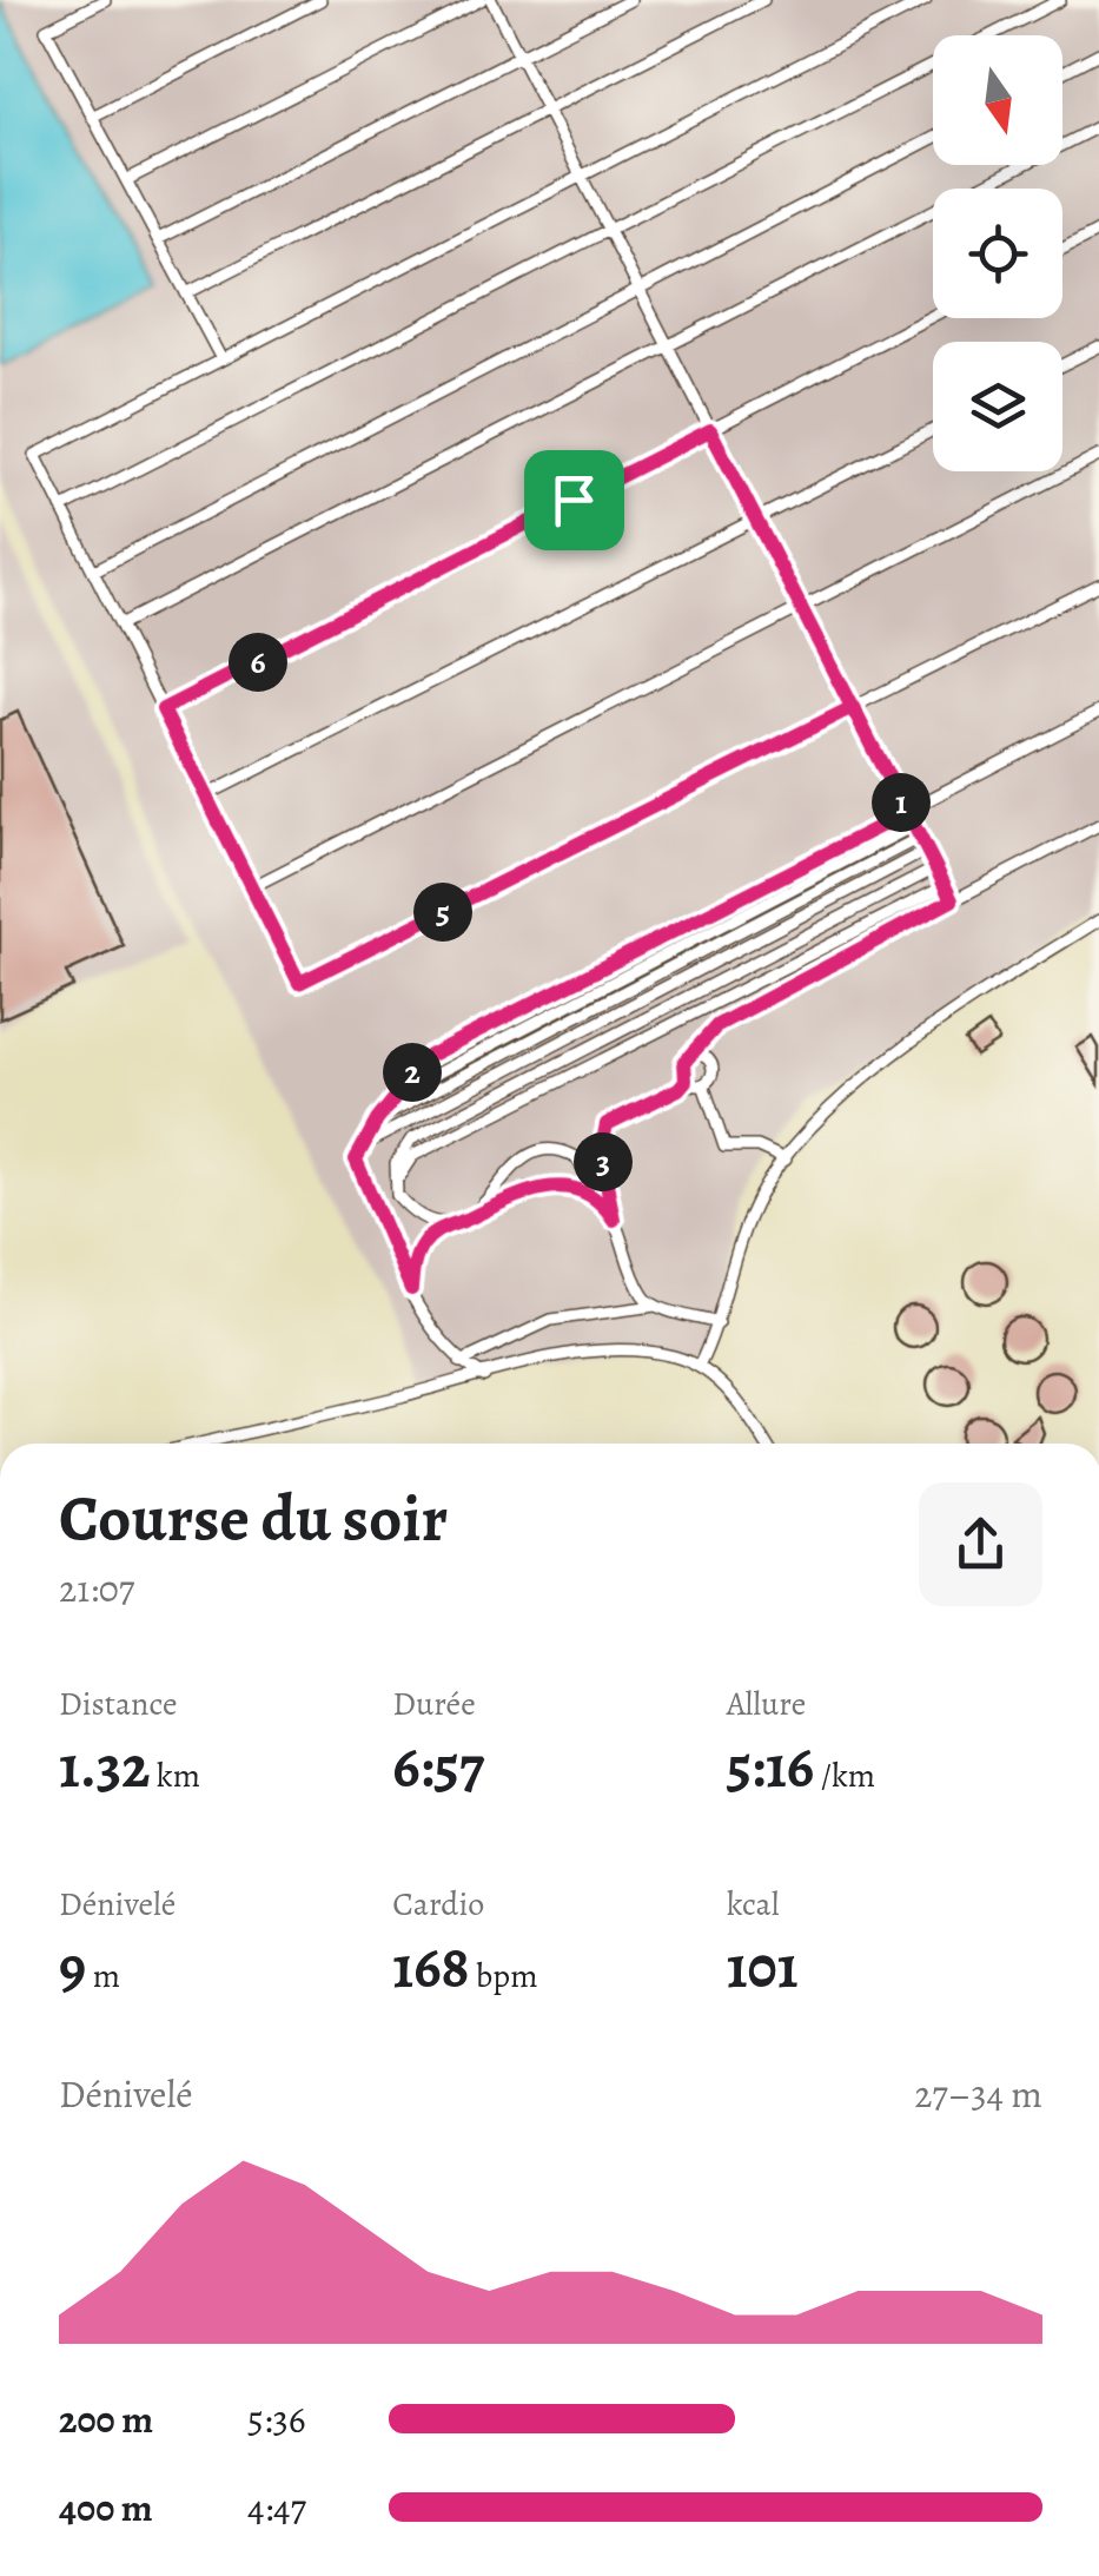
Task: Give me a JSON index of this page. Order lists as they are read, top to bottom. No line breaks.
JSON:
{"north":"bottom","page":{"pins":["6","1","5","2","3"],"heading":["Course du soir","21:07"],"stats":[["Distance","1.32 km"],["Durée","6:57"],["Allure","5:16 /km"],["Dénivelé","9 m"],["Cardio","168 bpm"],["kcal","101"]],"chart":["Dénivelé","27–34 m"],"list":[{"name":"200 m","note":"5:36"},{"name":"400 m","note":"4:47"}]}}
